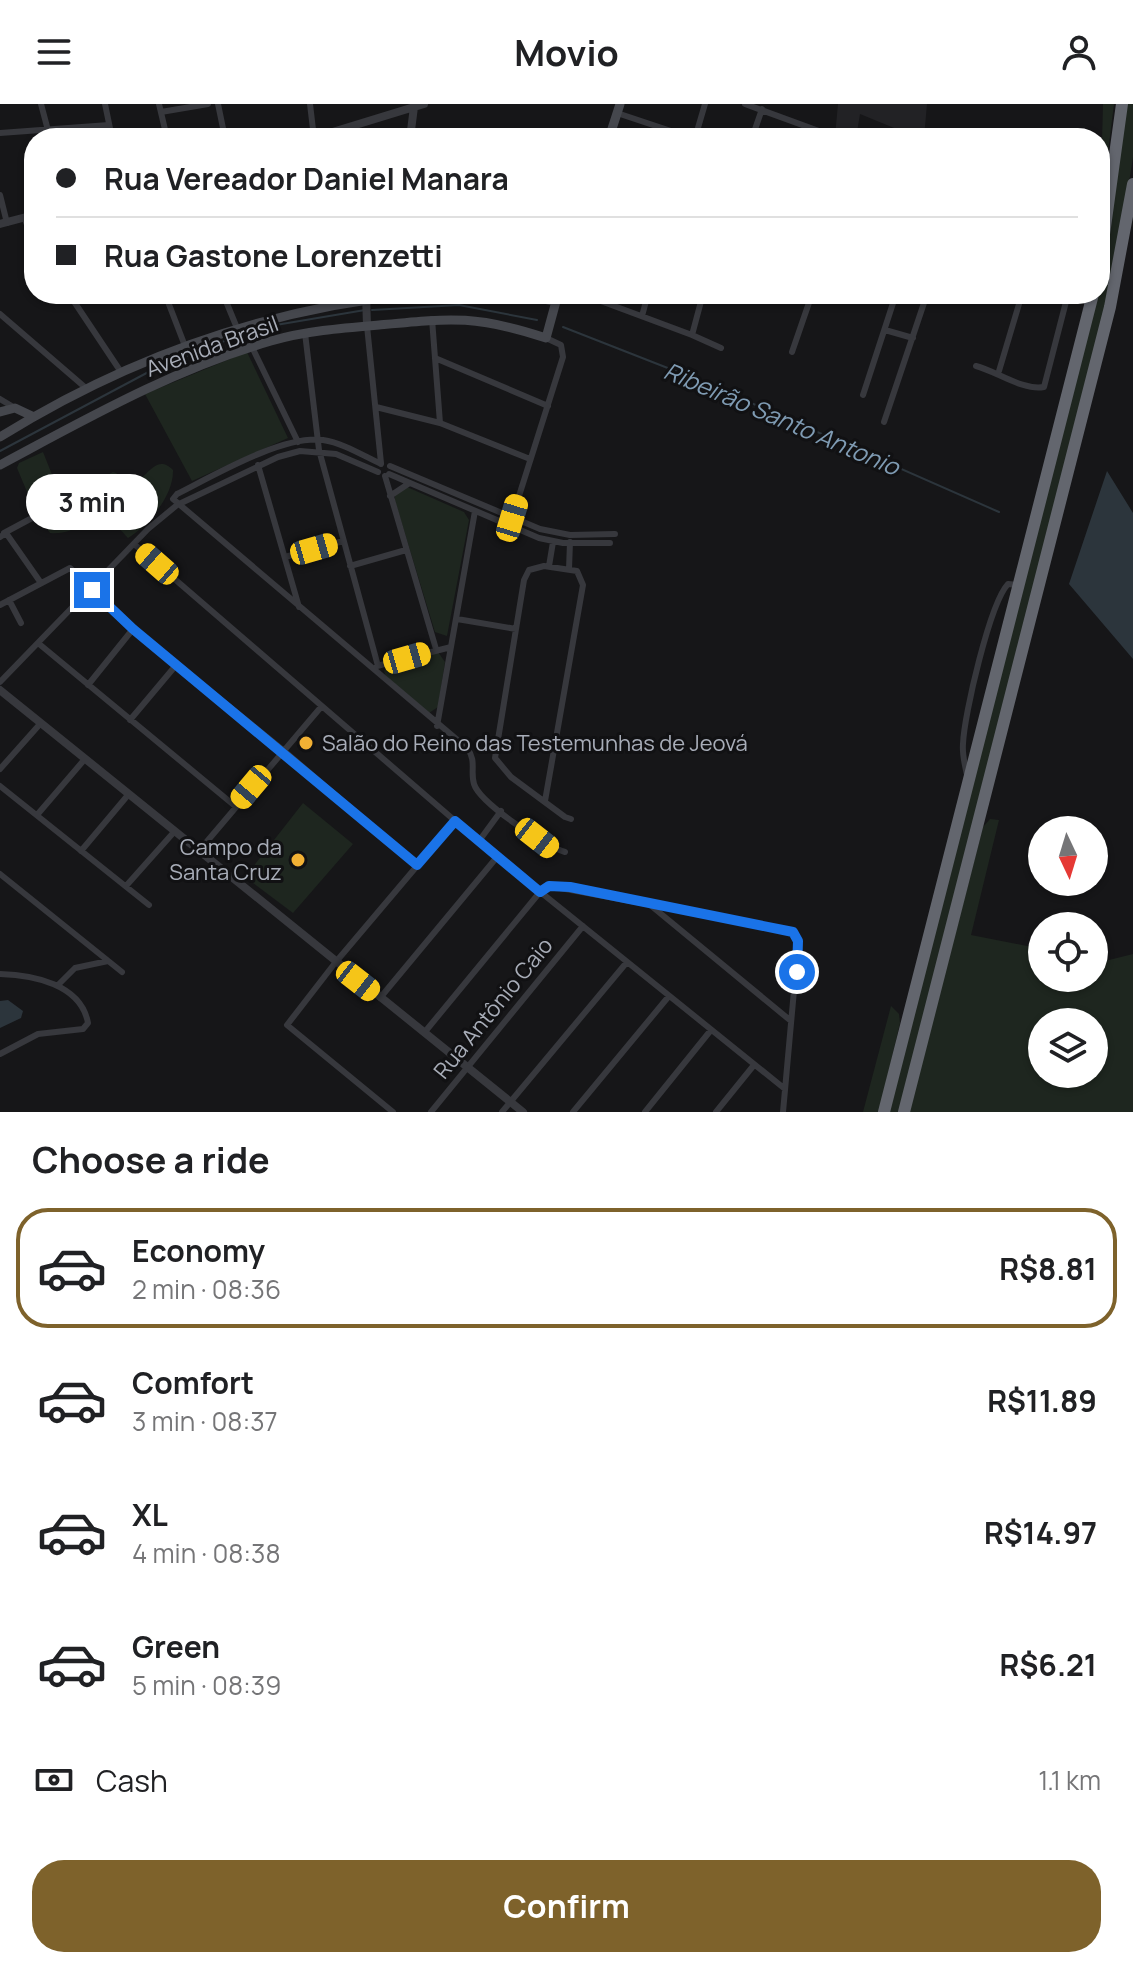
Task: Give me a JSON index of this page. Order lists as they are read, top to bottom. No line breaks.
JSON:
{"streets":{"main road":["Avenida Brasil"],"street":["Rua Antônio Caio"]},"water":["Ribeirão Santo Antonio"],"places":["Salão do Reino das Testemunhas de Jeová","Campo da Santa Cruz"],"north":"bottom","page":{"header":"Movio","banner":["Rua Vereador Daniel Manara","Rua Gastone Lorenzetti"],"bubble":"3 min","heading":"Choose a ride","list":[{"name":"Economy","note":"2 min · 08:36","value":"R$8.81"},{"name":"Comfort","note":"3 min · 08:37","value":"R$11.89"},{"name":"XL","note":"4 min · 08:38","value":"R$14.97"},{"name":"Green","note":"5 min · 08:39","value":"R$6.21"}],"pay":["Cash","1.1 km"],"buttons":"Confirm"}}
